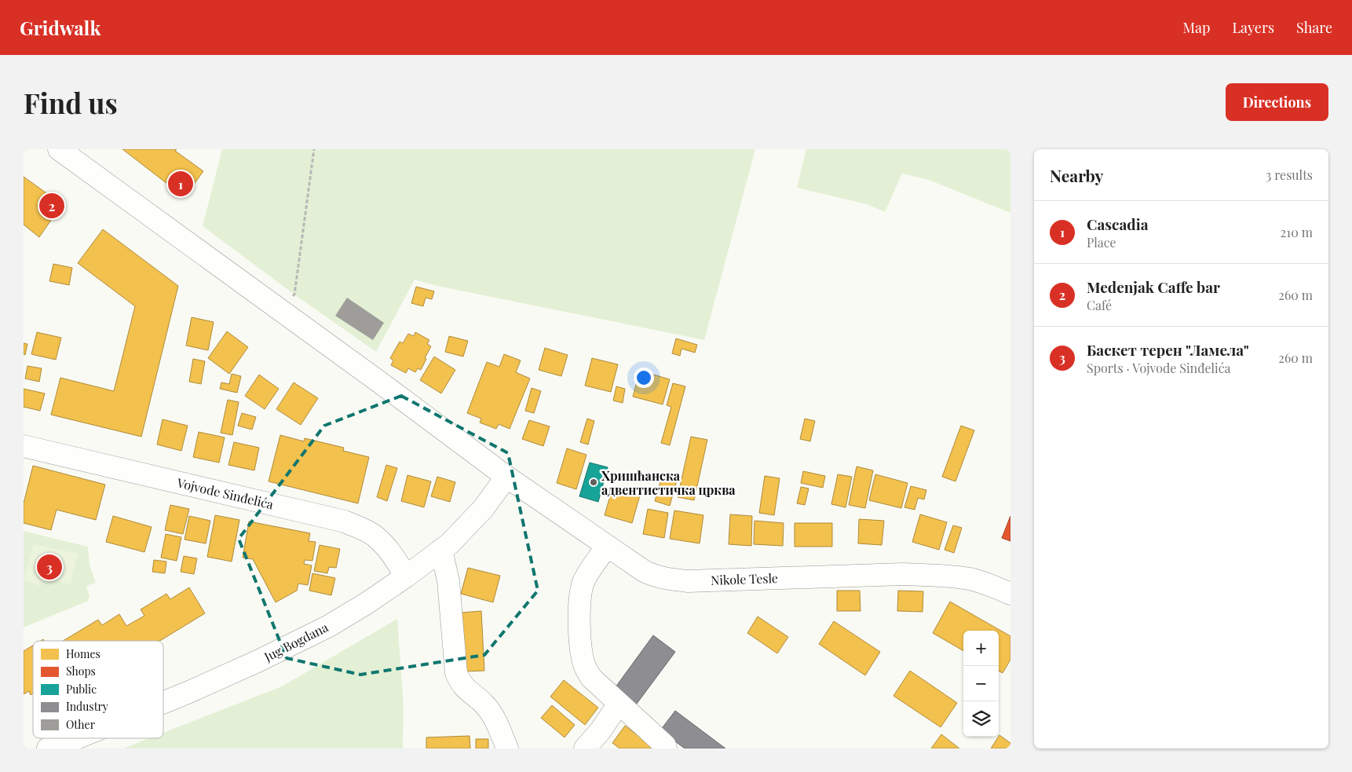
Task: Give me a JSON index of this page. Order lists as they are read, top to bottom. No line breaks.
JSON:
{"streets":{"street":["Vojvode Sinđelića","Nikole Tesle","Jug Bogdana"]},"crossings":[["Vojvode Sinđelića","Jug Bogdana"],["Nikole Tesle","Jug Bogdana"]],"places":["Хришћанска адвентистичка црква"],"legend":["Homes","Shops","Public","Industry","Other"],"page":{"header":"Gridwalk","nav":["Map","Layers","Share"],"buttons":"Directions","title":"Find us","heading":["Nearby","3 results"],"pins":["1","2","3"],"list":[{"mark":"1","name":"Cascadia","note":"Place","value":"210 m"},{"mark":"2","name":"Medenjak Caffe bar","note":"Café","value":"260 m"},{"mark":"3","name":"Баскет терен \"Ламела\"","note":"Sports · Vojvode Sinđelića","value":"260 m"}],"map_buttons":["+","−"]}}
